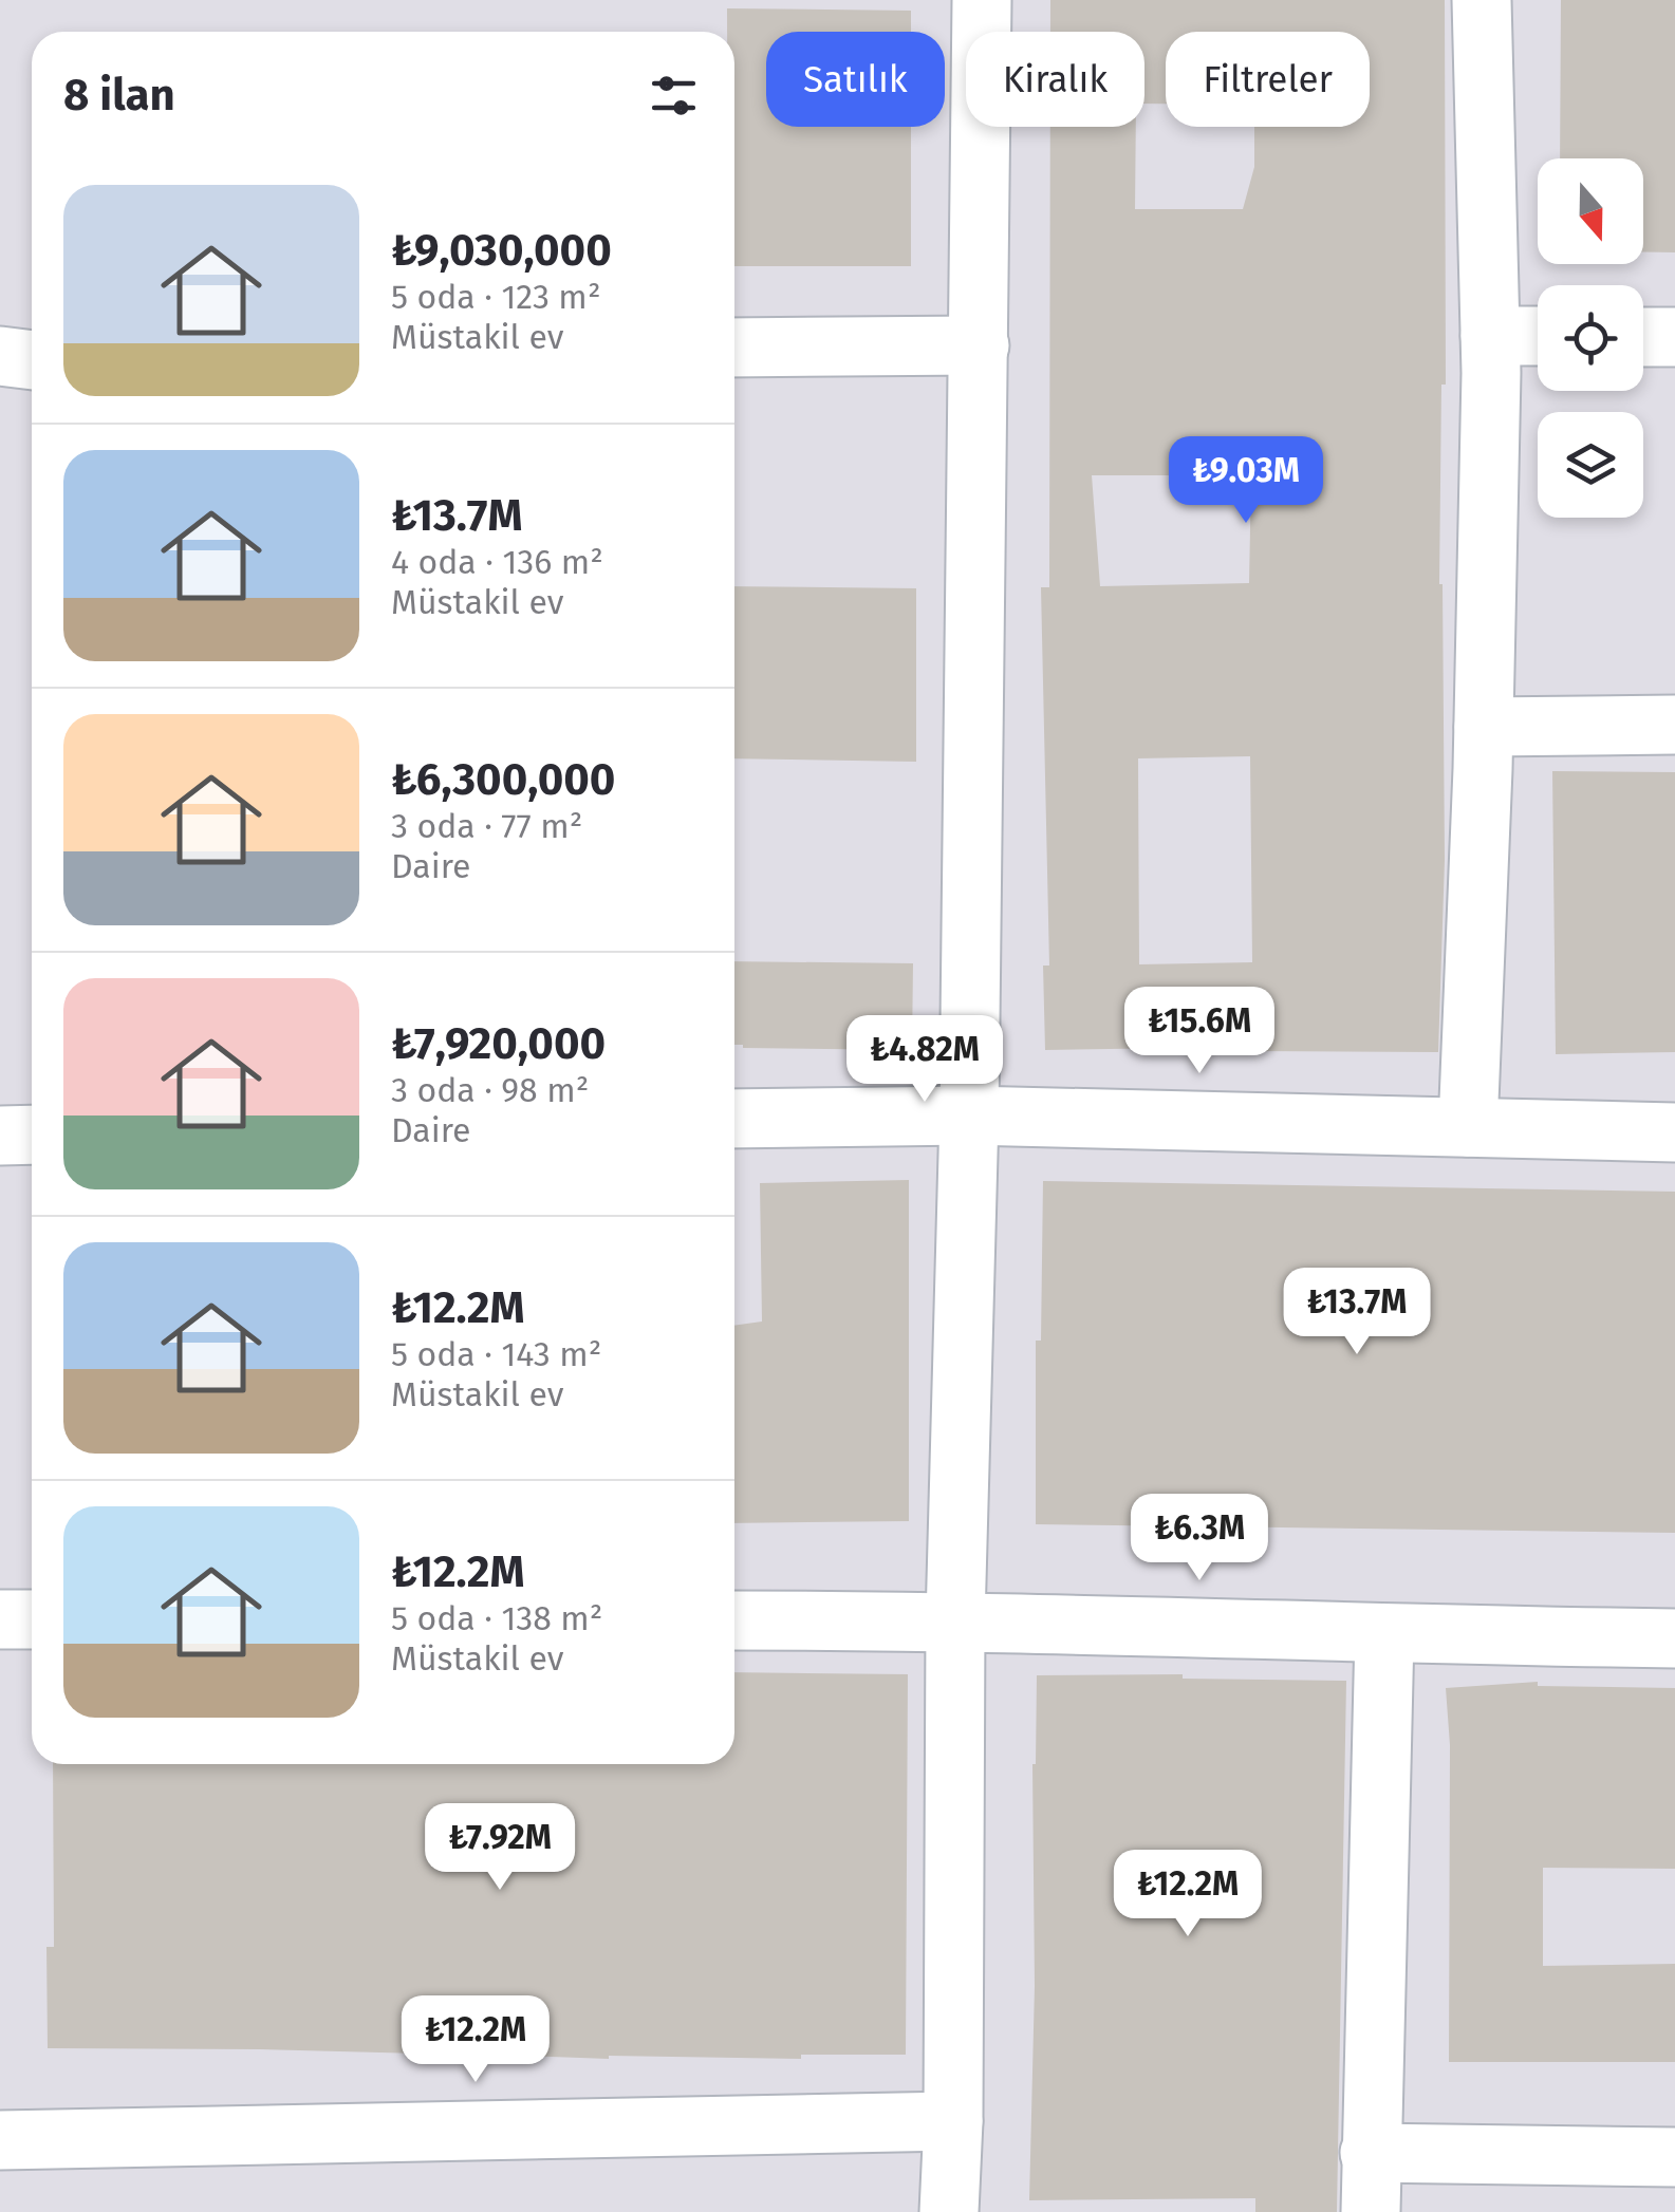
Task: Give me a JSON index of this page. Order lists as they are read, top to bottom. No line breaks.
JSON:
{"north":"bottom","page":{"chip":["Satılık","Kiralık","Filtreler"],"heading":"8 ilan","list":[{"name":"₺9,030,000","note":"5 oda · 123 m² · Müstakil ev"},{"name":"₺13.7M","note":"4 oda · 136 m² · Müstakil ev"},{"name":"₺6,300,000","note":"3 oda · 77 m² · Daire"},{"name":"₺7,920,000","note":"3 oda · 98 m² · Daire"},{"name":"₺12.2M","note":"5 oda · 143 m² · Müstakil ev"},{"name":"₺12.2M","note":"5 oda · 138 m² · Müstakil ev"}],"price":["₺9.03M","₺15.6M","₺4.82M","₺13.7M","₺6.3M","₺7.92M","₺12.2M","₺12.2M"]}}
